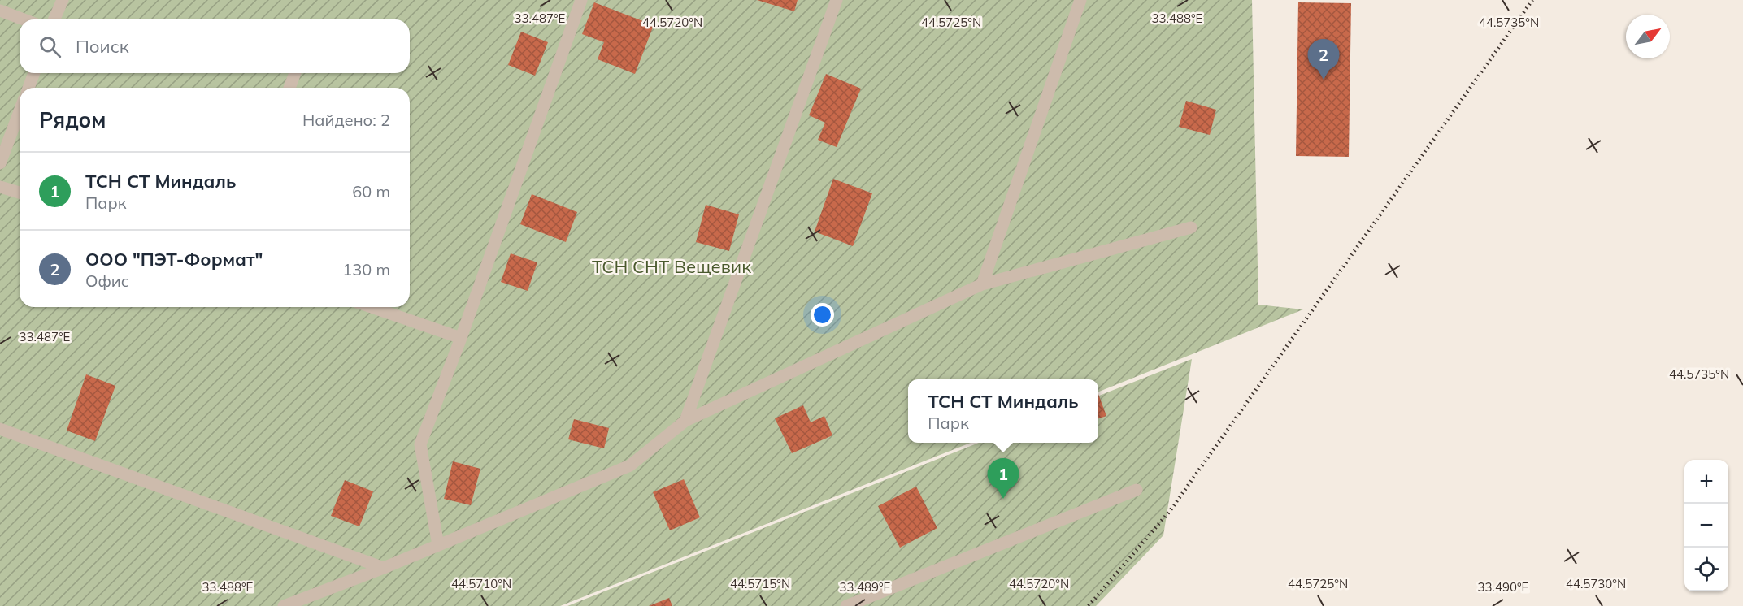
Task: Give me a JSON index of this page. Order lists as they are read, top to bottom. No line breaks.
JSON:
{"parks":["ТСН СНТ Вещевик"],"north":"top right","page":{"search":"Поиск","pins":["2","1"],"heading":["Рядом","Найдено: 2"],"list":[{"mark":"1","name":"ТСН СТ Миндаль","note":"Парк","value":"60 m"},{"mark":"2","name":"ООО \"ПЭТ-Формат\"","note":"Офис","value":"130 m"}],"popup":["ТСН СТ Миндаль","Парк"],"map_buttons":["+","−"]},"coordinates":["33.487°E","33.488°E","44.5720°N","44.5725°N","44.5735°N","44.5710°N","44.5715°N","44.5730°N","33.489°E","33.490°E"]}
